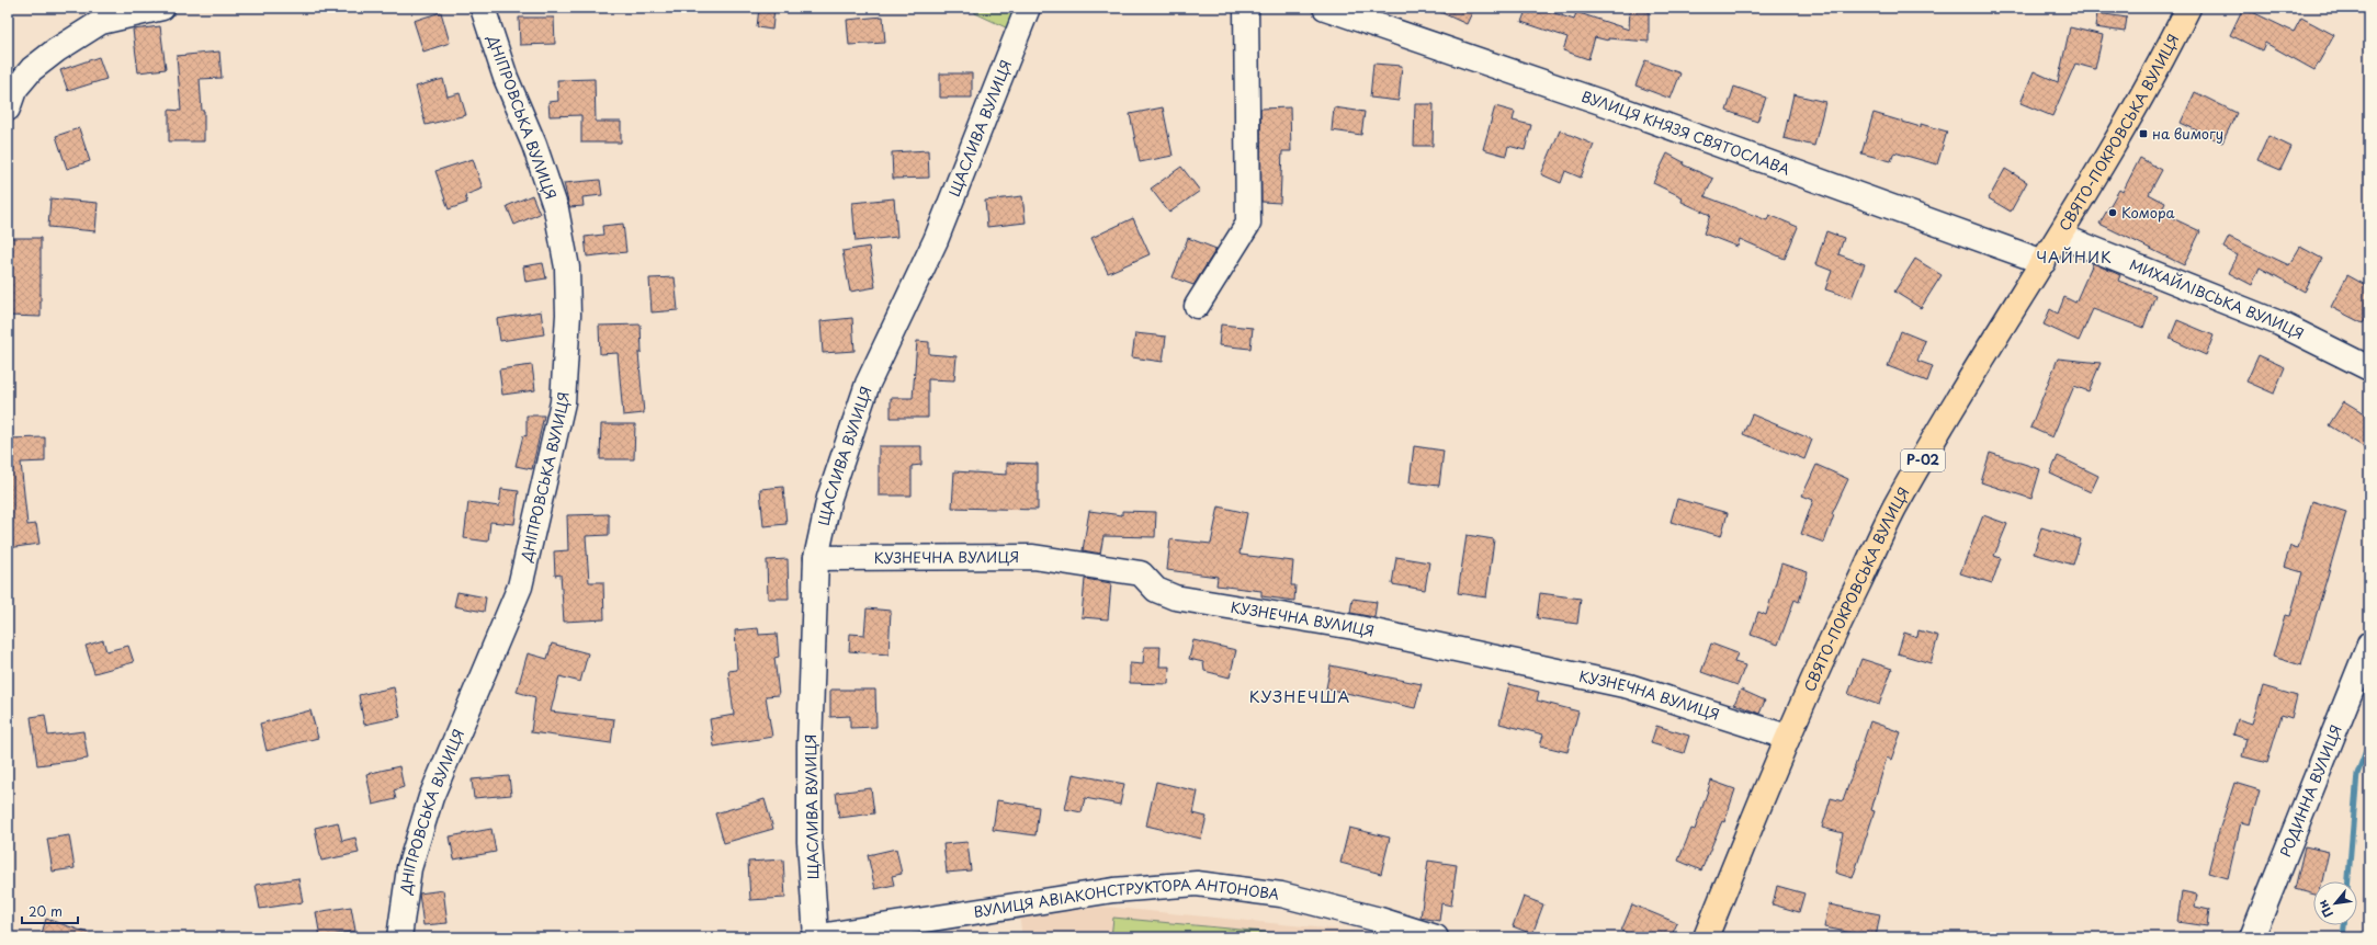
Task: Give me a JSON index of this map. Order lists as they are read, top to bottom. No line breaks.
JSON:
{"streets":{"main road":["СВЯТО-ПОКРОВСЬКА ВУЛИЦЯ","Р-02"],"street":["ДНІПРОВСЬКА ВУЛИЦЯ","ЩАСЛИВА ВУЛИЦЯ","ВУЛИЦЯ КНЯЗЯ СВЯТОСЛАВА","МИХАЙЛІВСЬКА ВУЛИЦЯ","КУЗНЕЧНА ВУЛИЦЯ","РОДИННА ВУЛИЦЯ","ВУЛИЦЯ АВІАКОНСТРУКТОРА АНТОНОВА"]},"crossings":[["ЩАСЛИВА ВУЛИЦЯ","КУЗНЕЧНА ВУЛИЦЯ"],["ЩАСЛИВА ВУЛИЦЯ","ВУЛИЦЯ АВІАКОНСТРУКТОРА АНТОНОВА"],["ВУЛИЦЯ КНЯЗЯ СВЯТОСЛАВА","СВЯТО-ПОКРОВСЬКА ВУЛИЦЯ"],["СВЯТО-ПОКРОВСЬКА ВУЛИЦЯ","МИХАЙЛІВСЬКА ВУЛИЦЯ"],["СВЯТО-ПОКРОВСЬКА ВУЛИЦЯ","КУЗНЕЧНА ВУЛИЦЯ"]],"districts":["ЧАЙНИК","КУЗНЕЧША"],"places":{"transit":["на вимогу"],"other":["Комора"]},"scale_bar":"20 m","north":"bottom left"}
